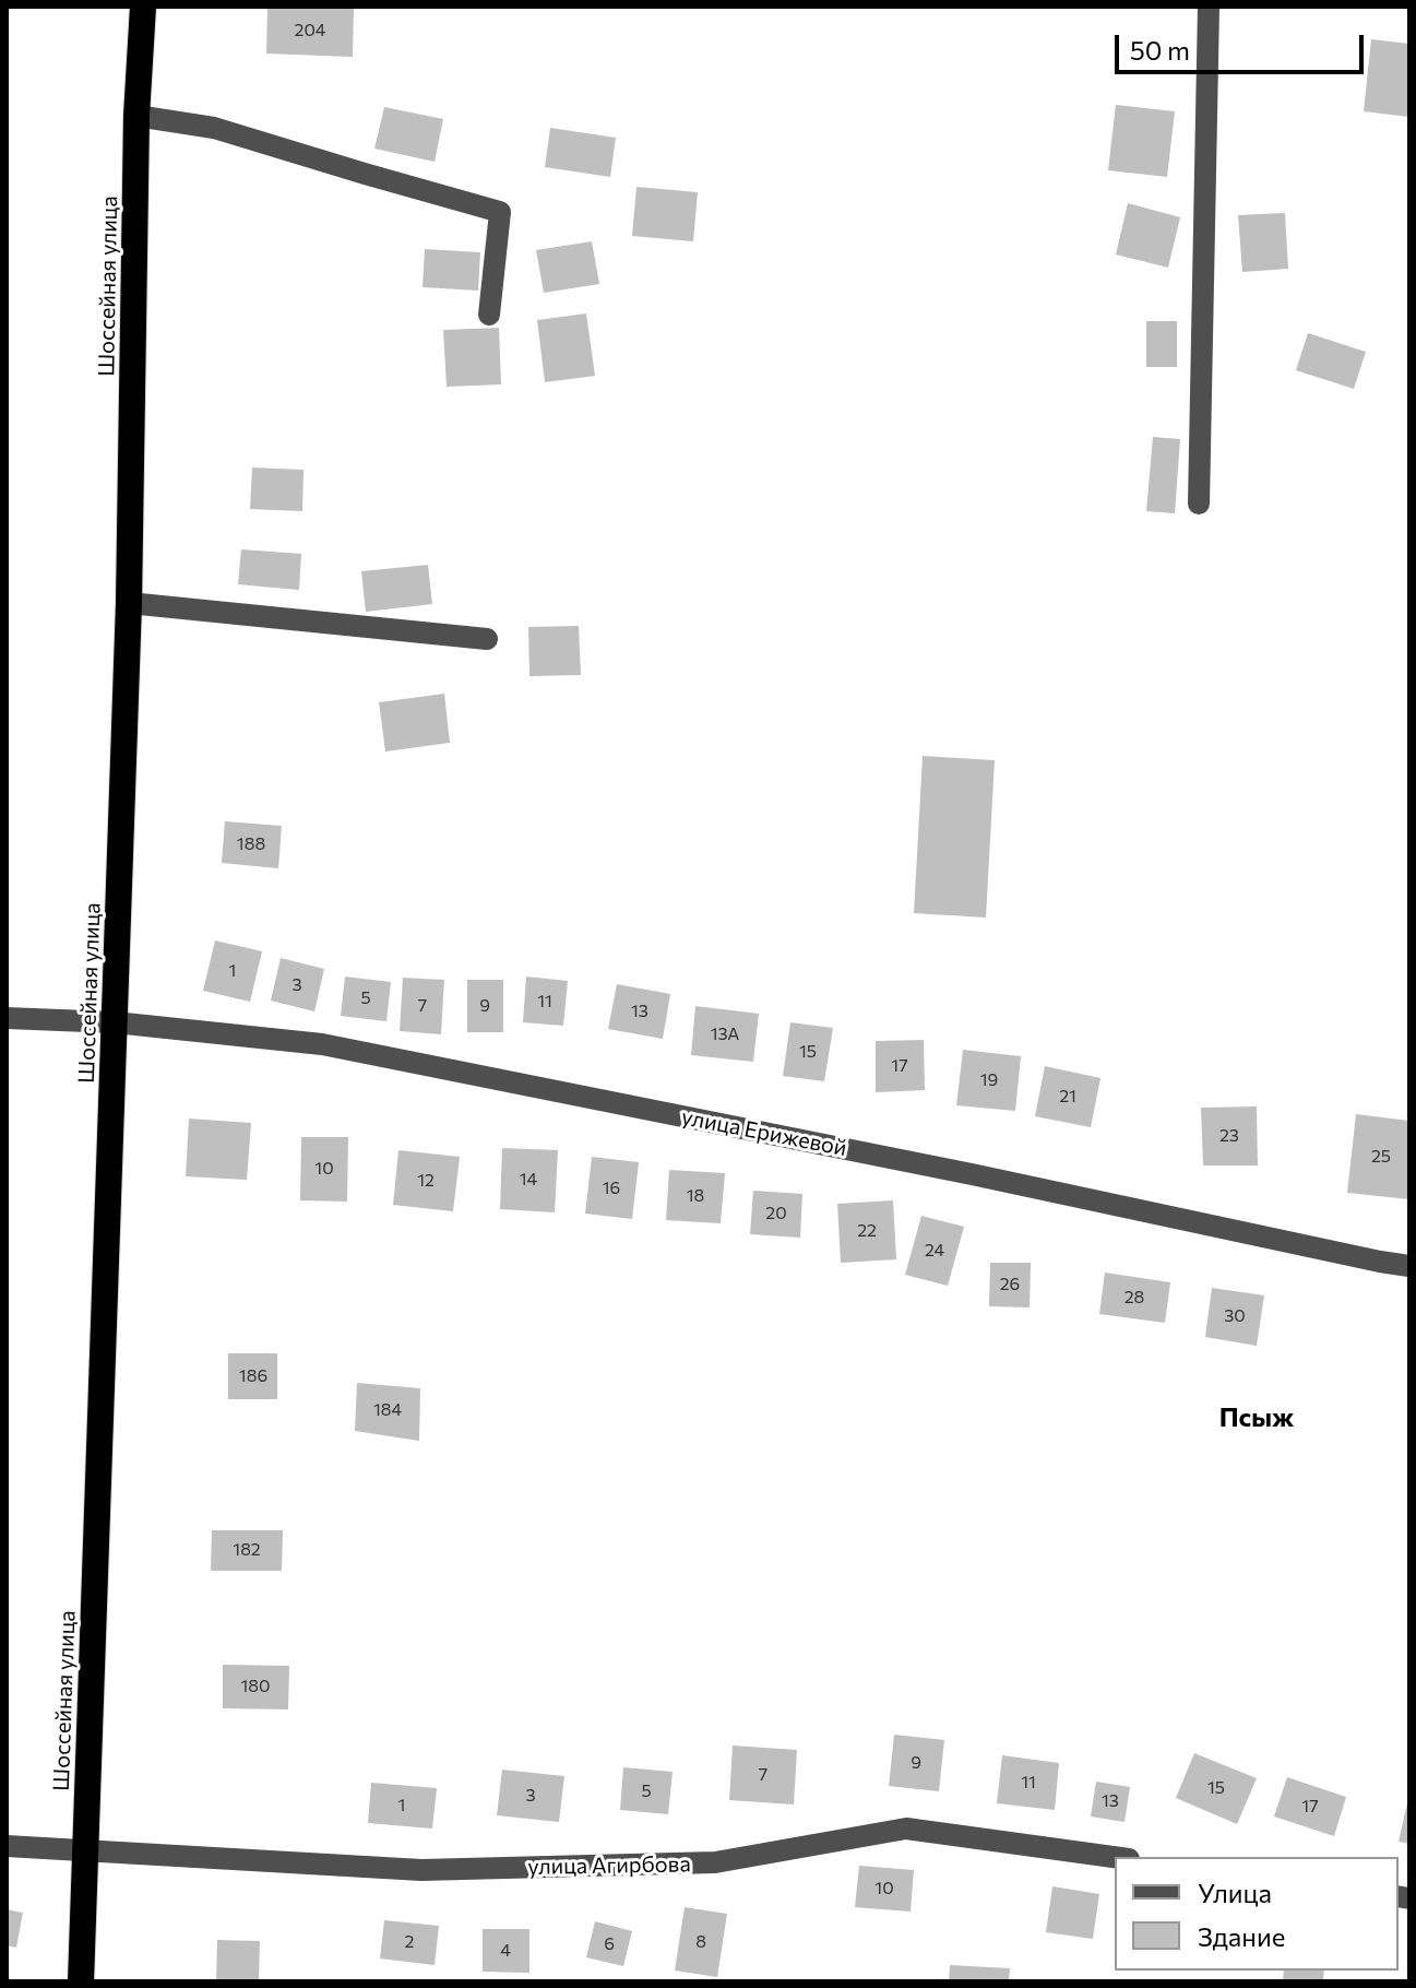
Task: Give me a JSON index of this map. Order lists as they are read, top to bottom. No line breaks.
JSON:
{"streets":{"highway":["Шоссейная улица"],"street":["улица Ерижевой","улица Агирбова"]},"crossings":[["Шоссейная улица","улица Ерижевой"],["Шоссейная улица","улица Агирбова"]],"districts":["Псыж"],"house_numbers":["204","188","1","3","5","11","7","9","13","13А","15","17","19","21","23","25","10","14","12","16","18","20","22","24","26","28","30","186","184","182","180","9","7","11","15","5","3","13","1","17","10","2","8","6","4"],"legend":["Улица","Здание"],"scale_bar":"50 m"}
